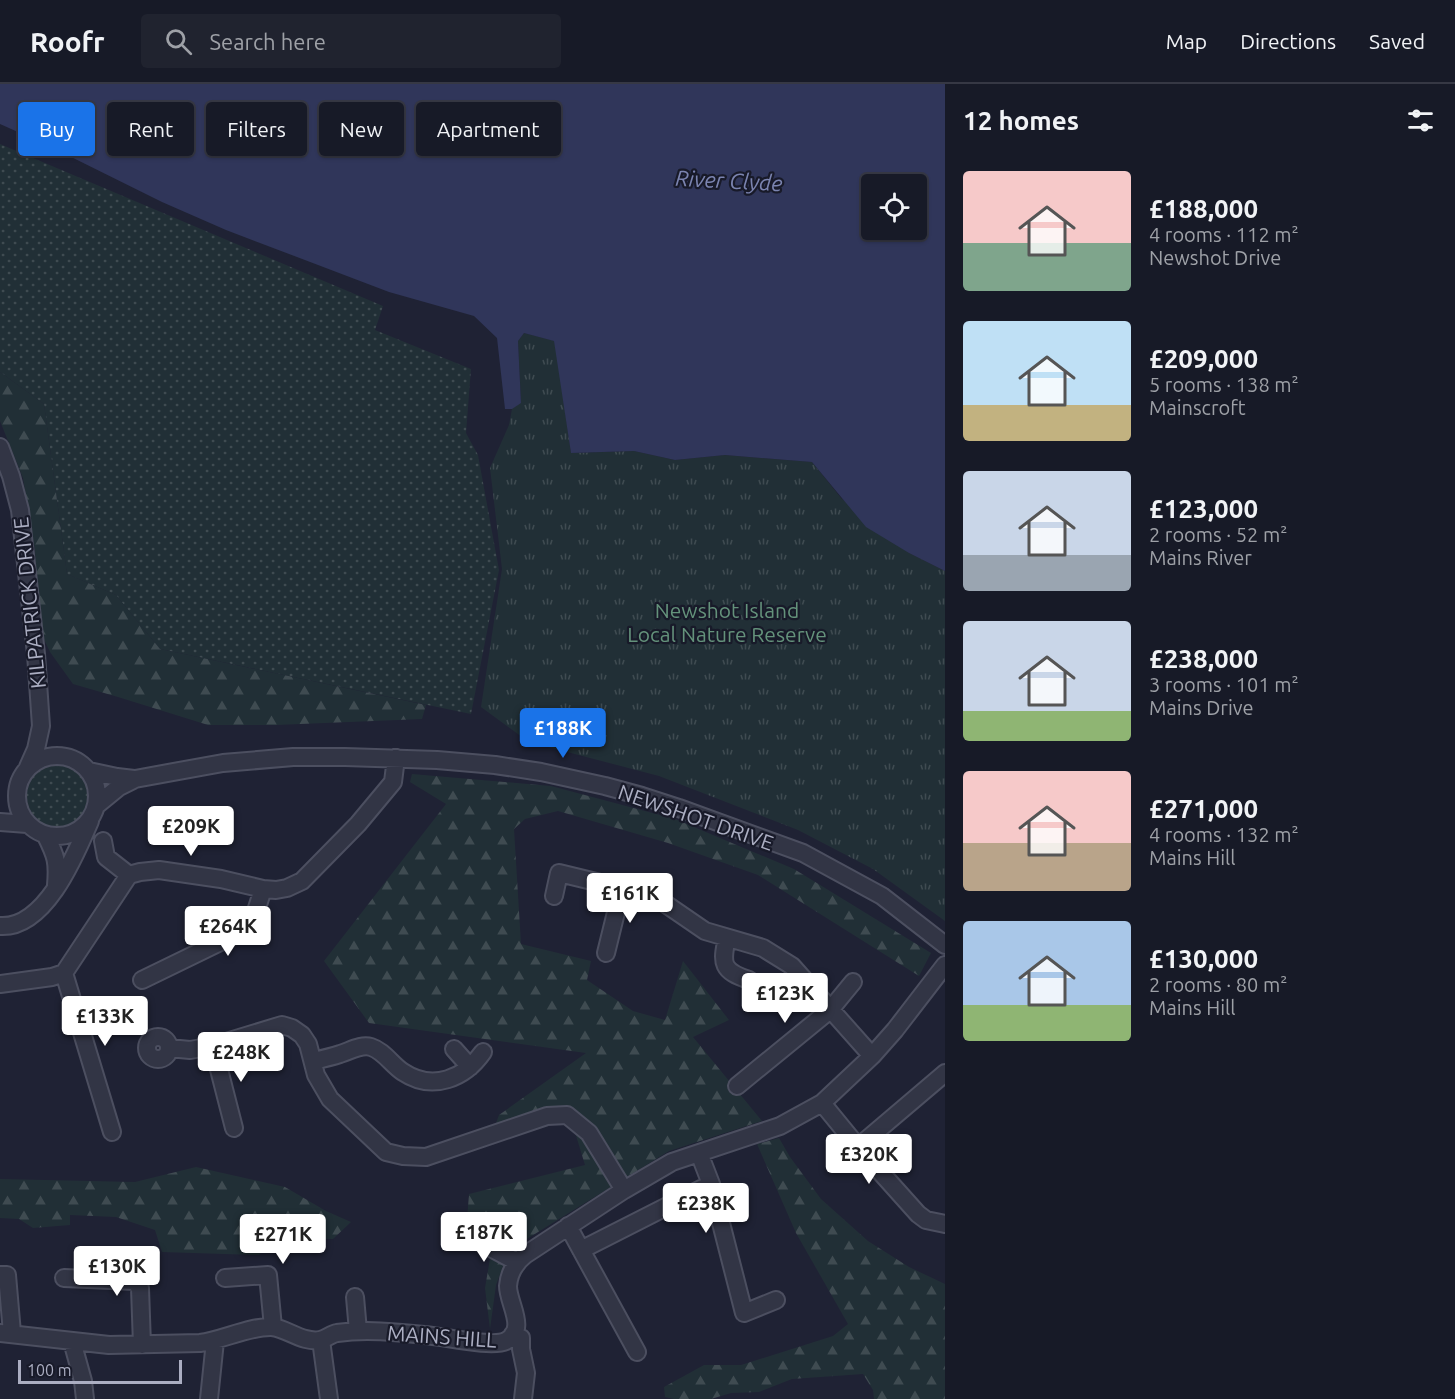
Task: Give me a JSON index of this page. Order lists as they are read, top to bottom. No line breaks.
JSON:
{"streets":{"street":["KILPATRICK DRIVE","NEWSHOT DRIVE","MAINS HILL"]},"crossings":[["KILPATRICK DRIVE","NEWSHOT DRIVE"]],"water":["River Clyde"],"parks":["Newshot Island Local Nature Reserve"],"scale_bar":"100 m","page":{"header":"Roofr","search":"Search here","nav":["Map","Directions","Saved"],"heading":"12 homes","chip":["Buy","Rent","Filters","New","Apartment"],"list":[{"name":"£188,000","note":"4 rooms · 112 m² · Newshot Drive"},{"name":"£209,000","note":"5 rooms · 138 m² · Mainscroft"},{"name":"£123,000","note":"2 rooms · 52 m² · Mains River"},{"name":"£238,000","note":"3 rooms · 101 m² · Mains Drive"},{"name":"£271,000","note":"4 rooms · 132 m² · Mains Hill"},{"name":"£130,000","note":"2 rooms · 80 m² · Mains Hill"}],"price":["£188K","£209K","£161K","£264K","£123K","£133K","£248K","£320K","£238K","£187K","£271K","£130K"],"scale":"100 m"}}
